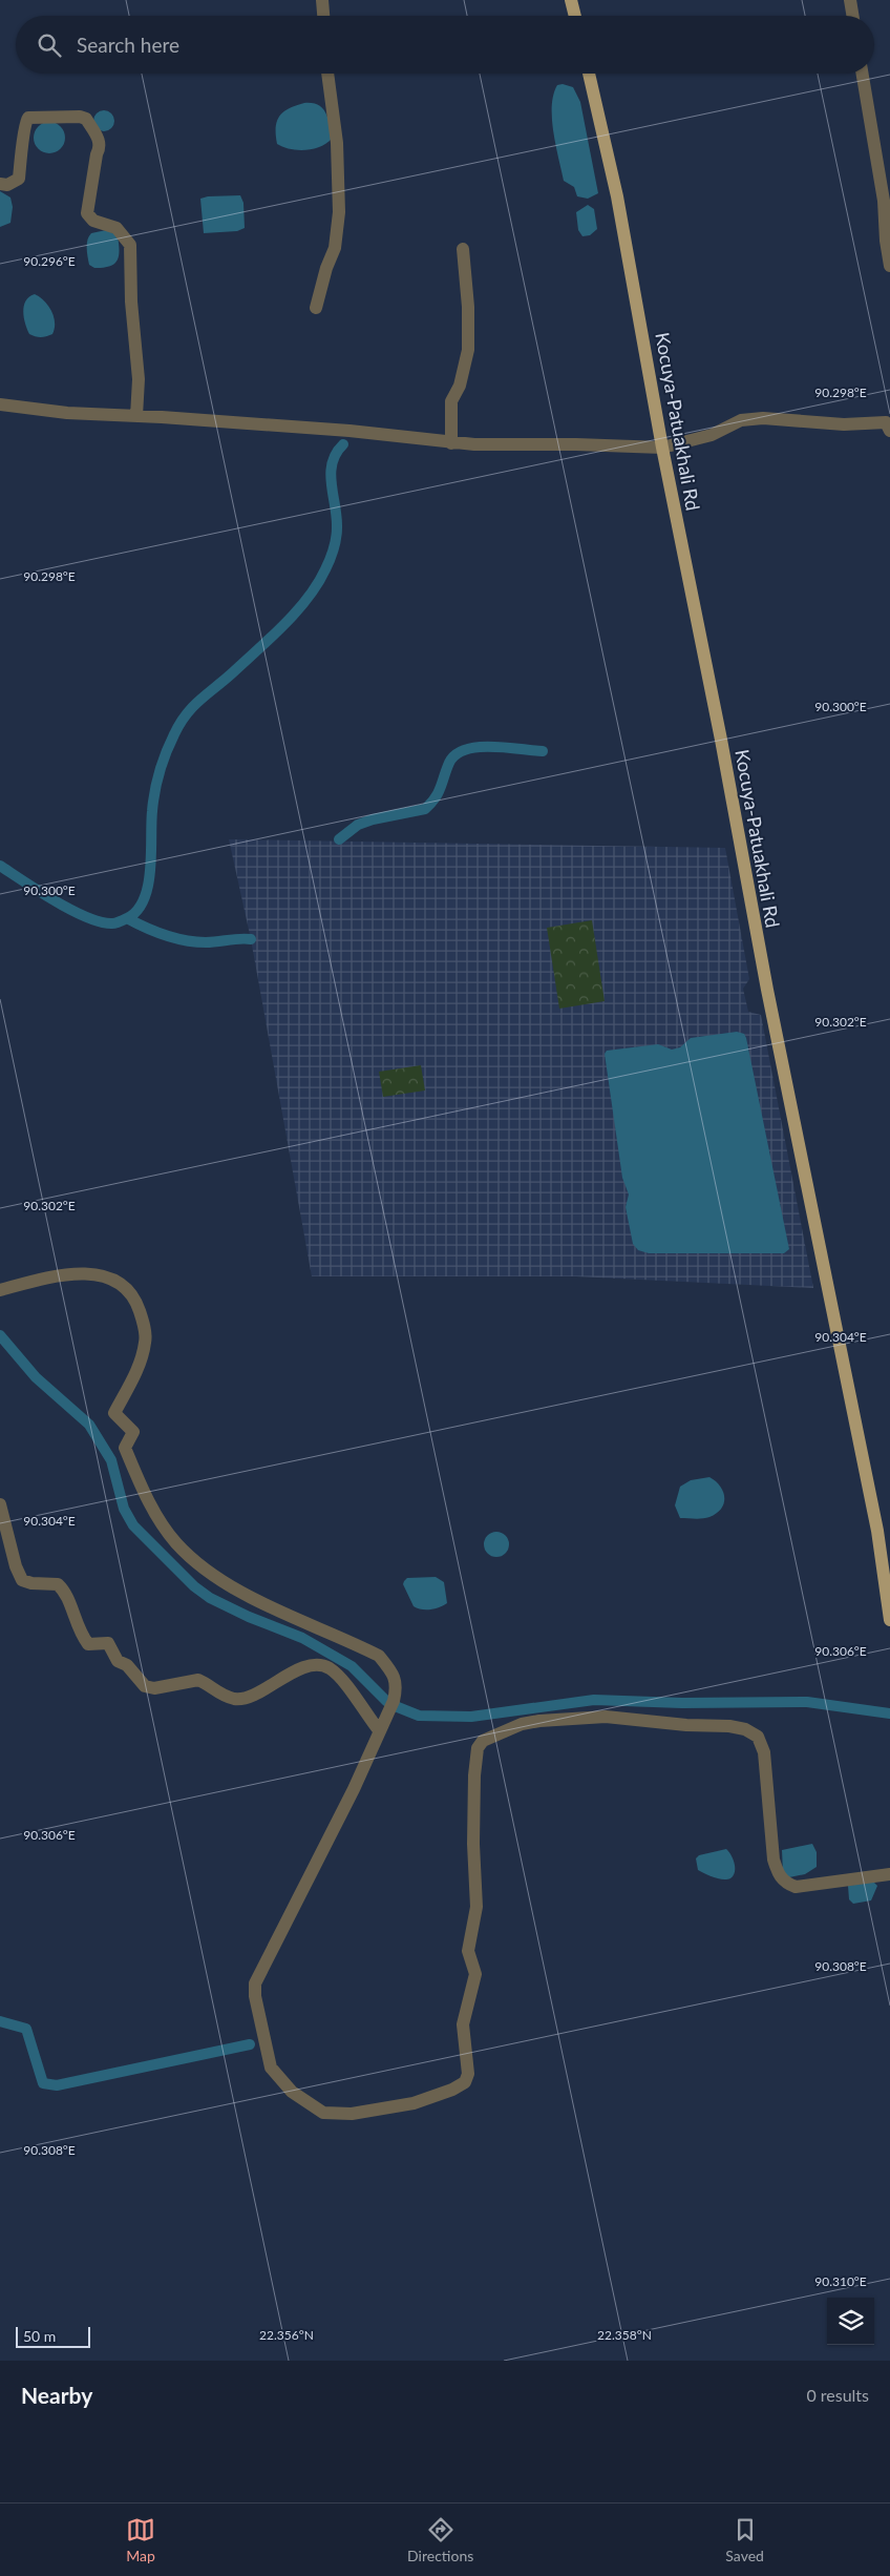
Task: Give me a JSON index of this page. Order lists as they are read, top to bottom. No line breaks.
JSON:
{"streets":{"main road":["Kocuya-Patuakhali Rd"]},"scale_bar":"50 m","page":{"search":"Search here","scale":"50 m","heading":["Nearby","0 results"],"nav":["Map","Directions","Saved"]},"coordinates":["90.296°E","90.298°E","90.300°E","90.302°E","90.304°E","90.306°E","90.308°E","90.310°E","22.356°N","22.358°N"]}
